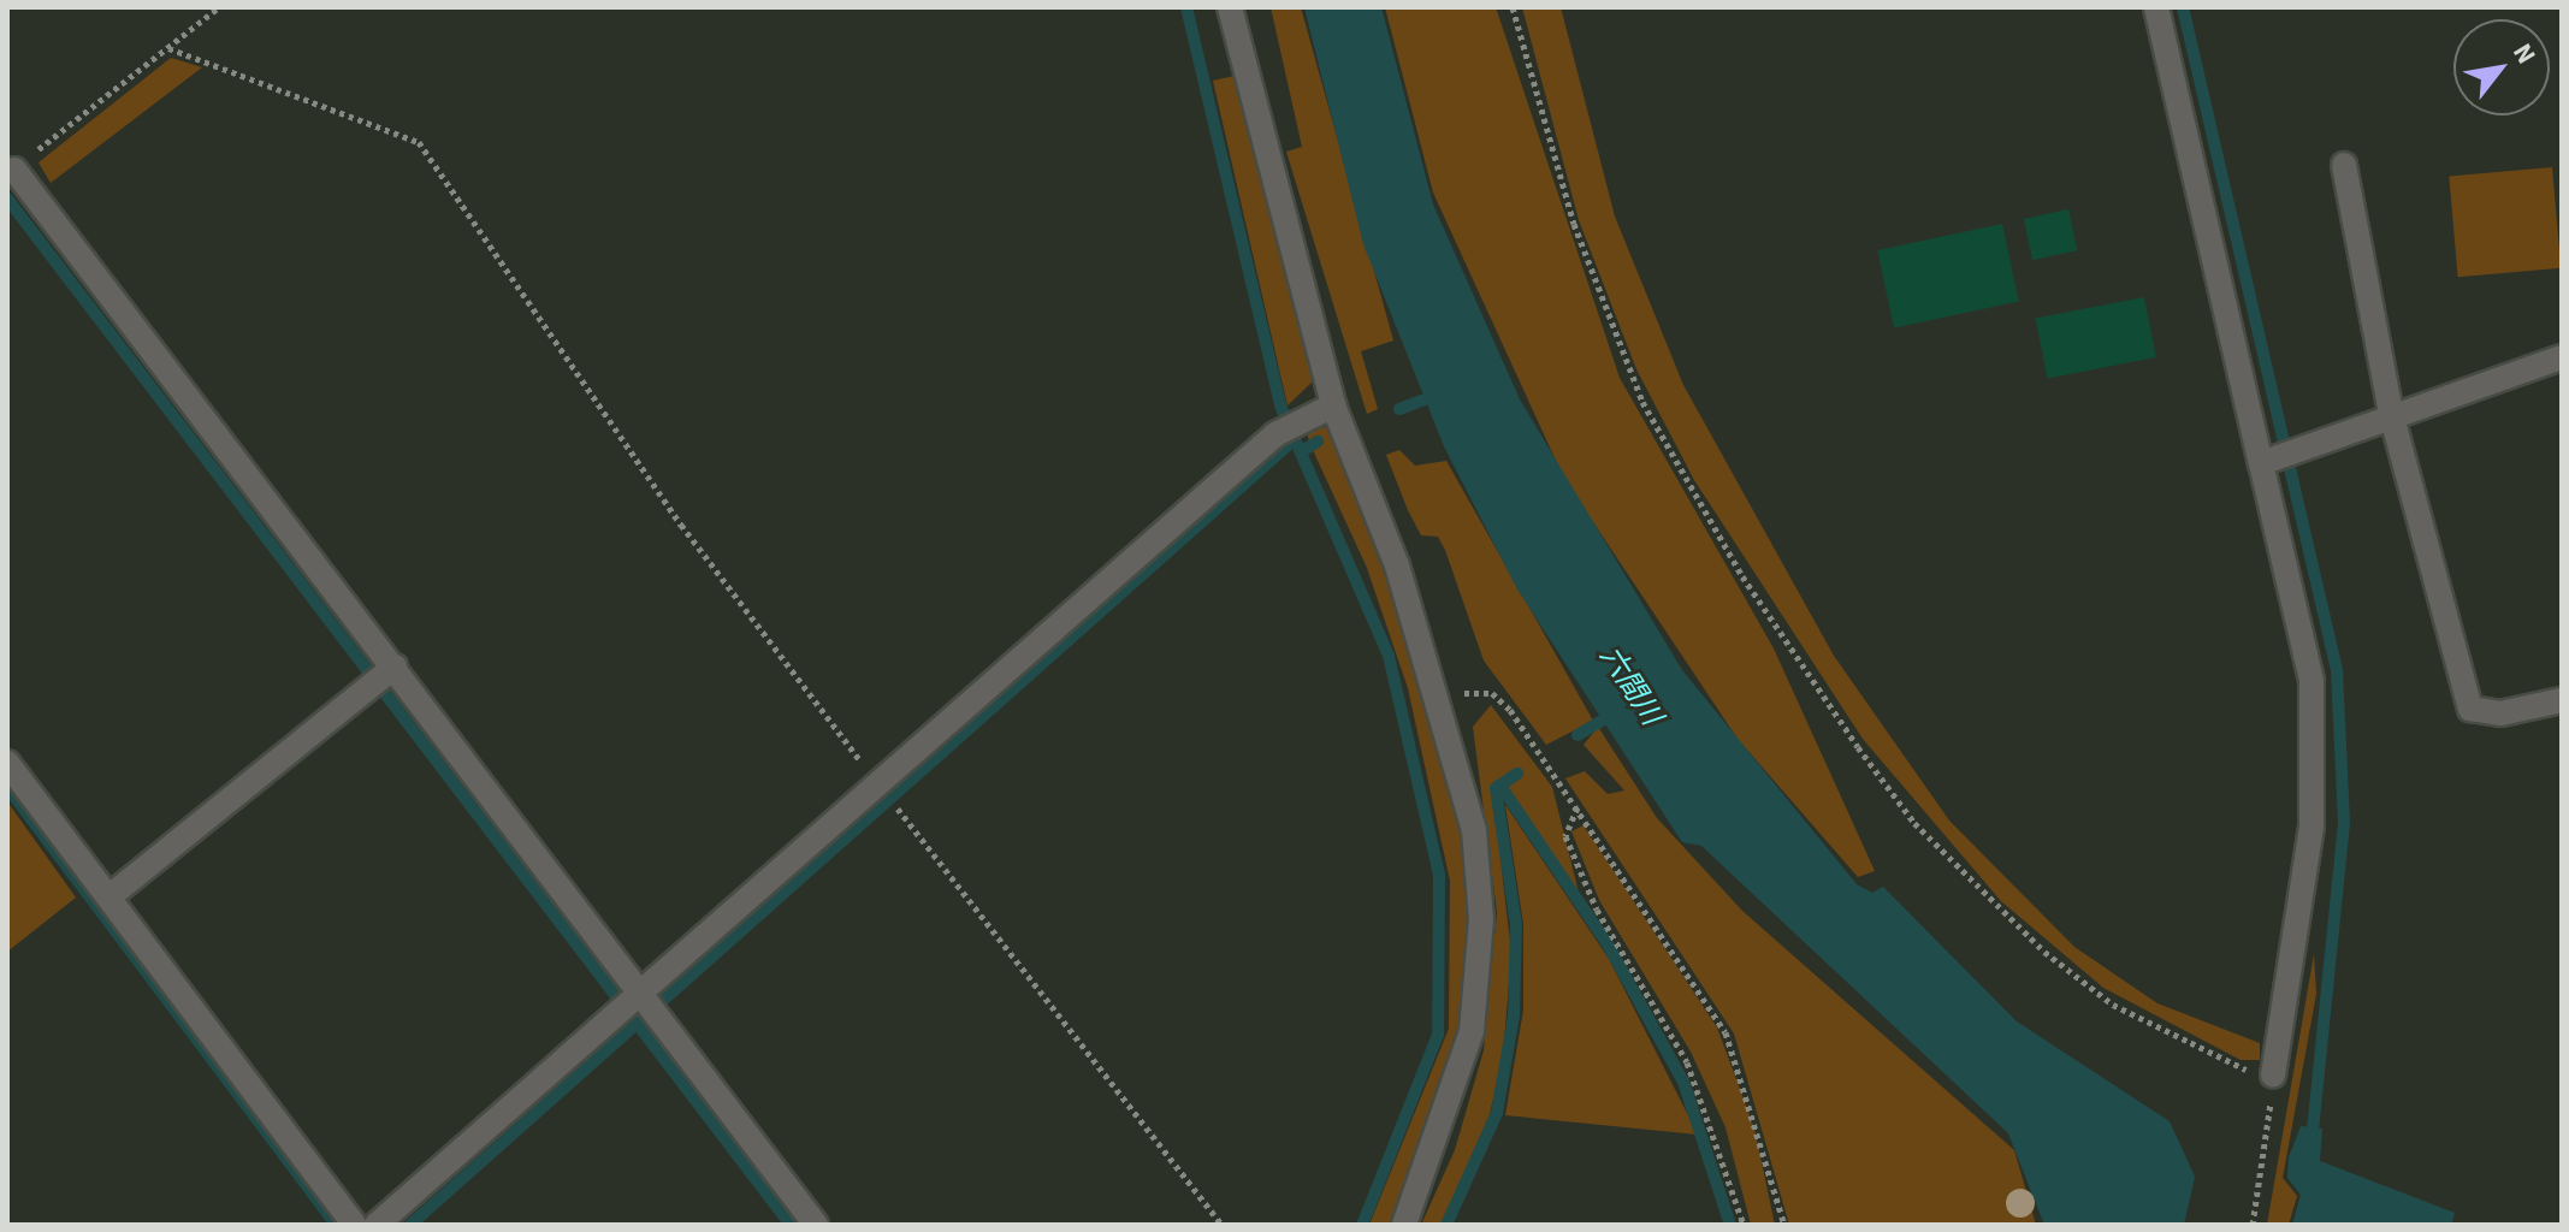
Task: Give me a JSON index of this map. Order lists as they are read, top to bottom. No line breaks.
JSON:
{"water":["六間川"],"north":"top right"}
